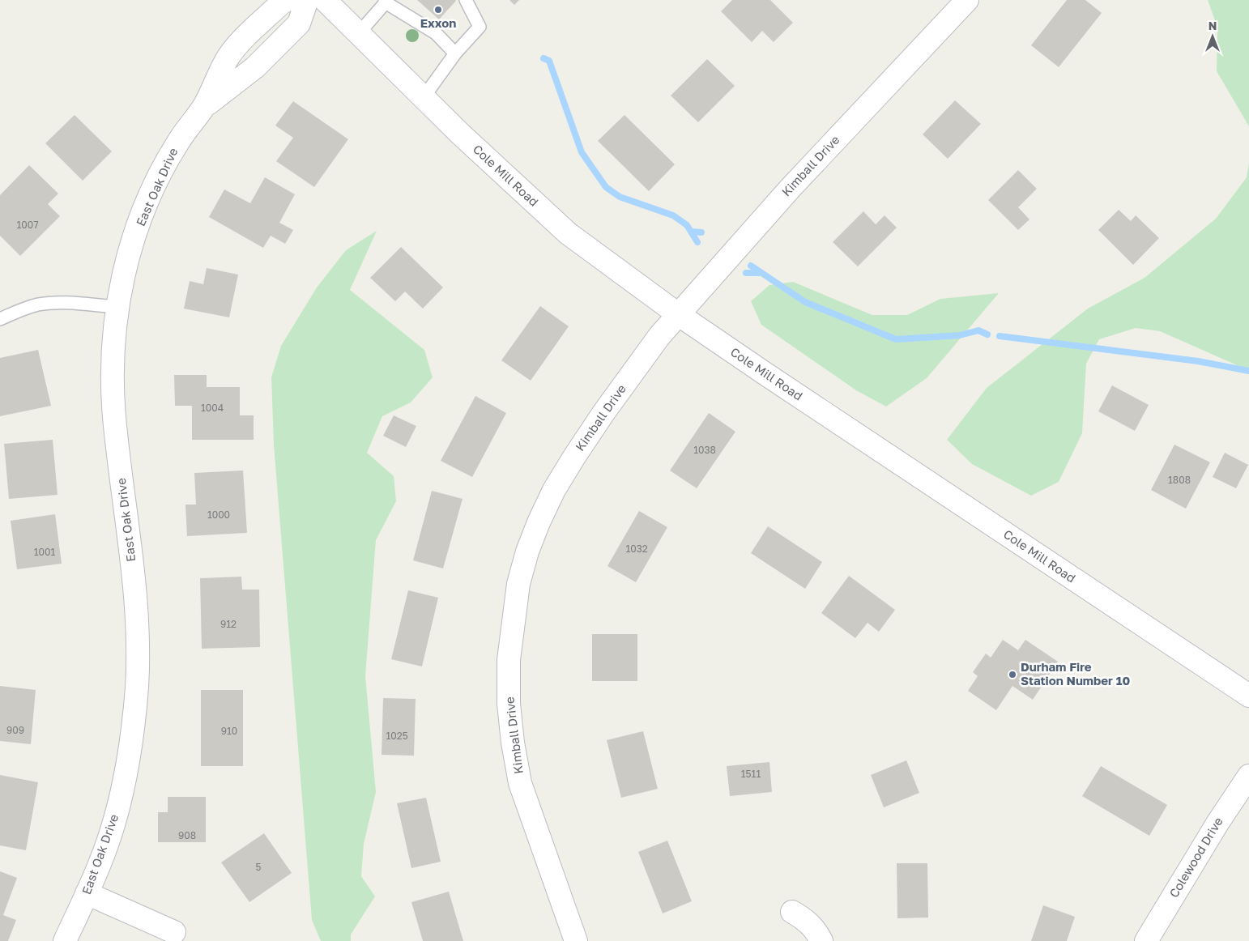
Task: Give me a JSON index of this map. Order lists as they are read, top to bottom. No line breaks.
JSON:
{"streets":{"street":["Kimball Drive","Cole Mill Road","East Oak Drive","Colewood Drive"]},"crossings":[["Kimball Drive","Cole Mill Road"]],"places":["Exxon","Durham Fire Station Number 10"],"house_numbers":["1007","1004","1038","1808","1000","1032","1001","912","909","910","1025","1511","908","5"],"north":"top"}
